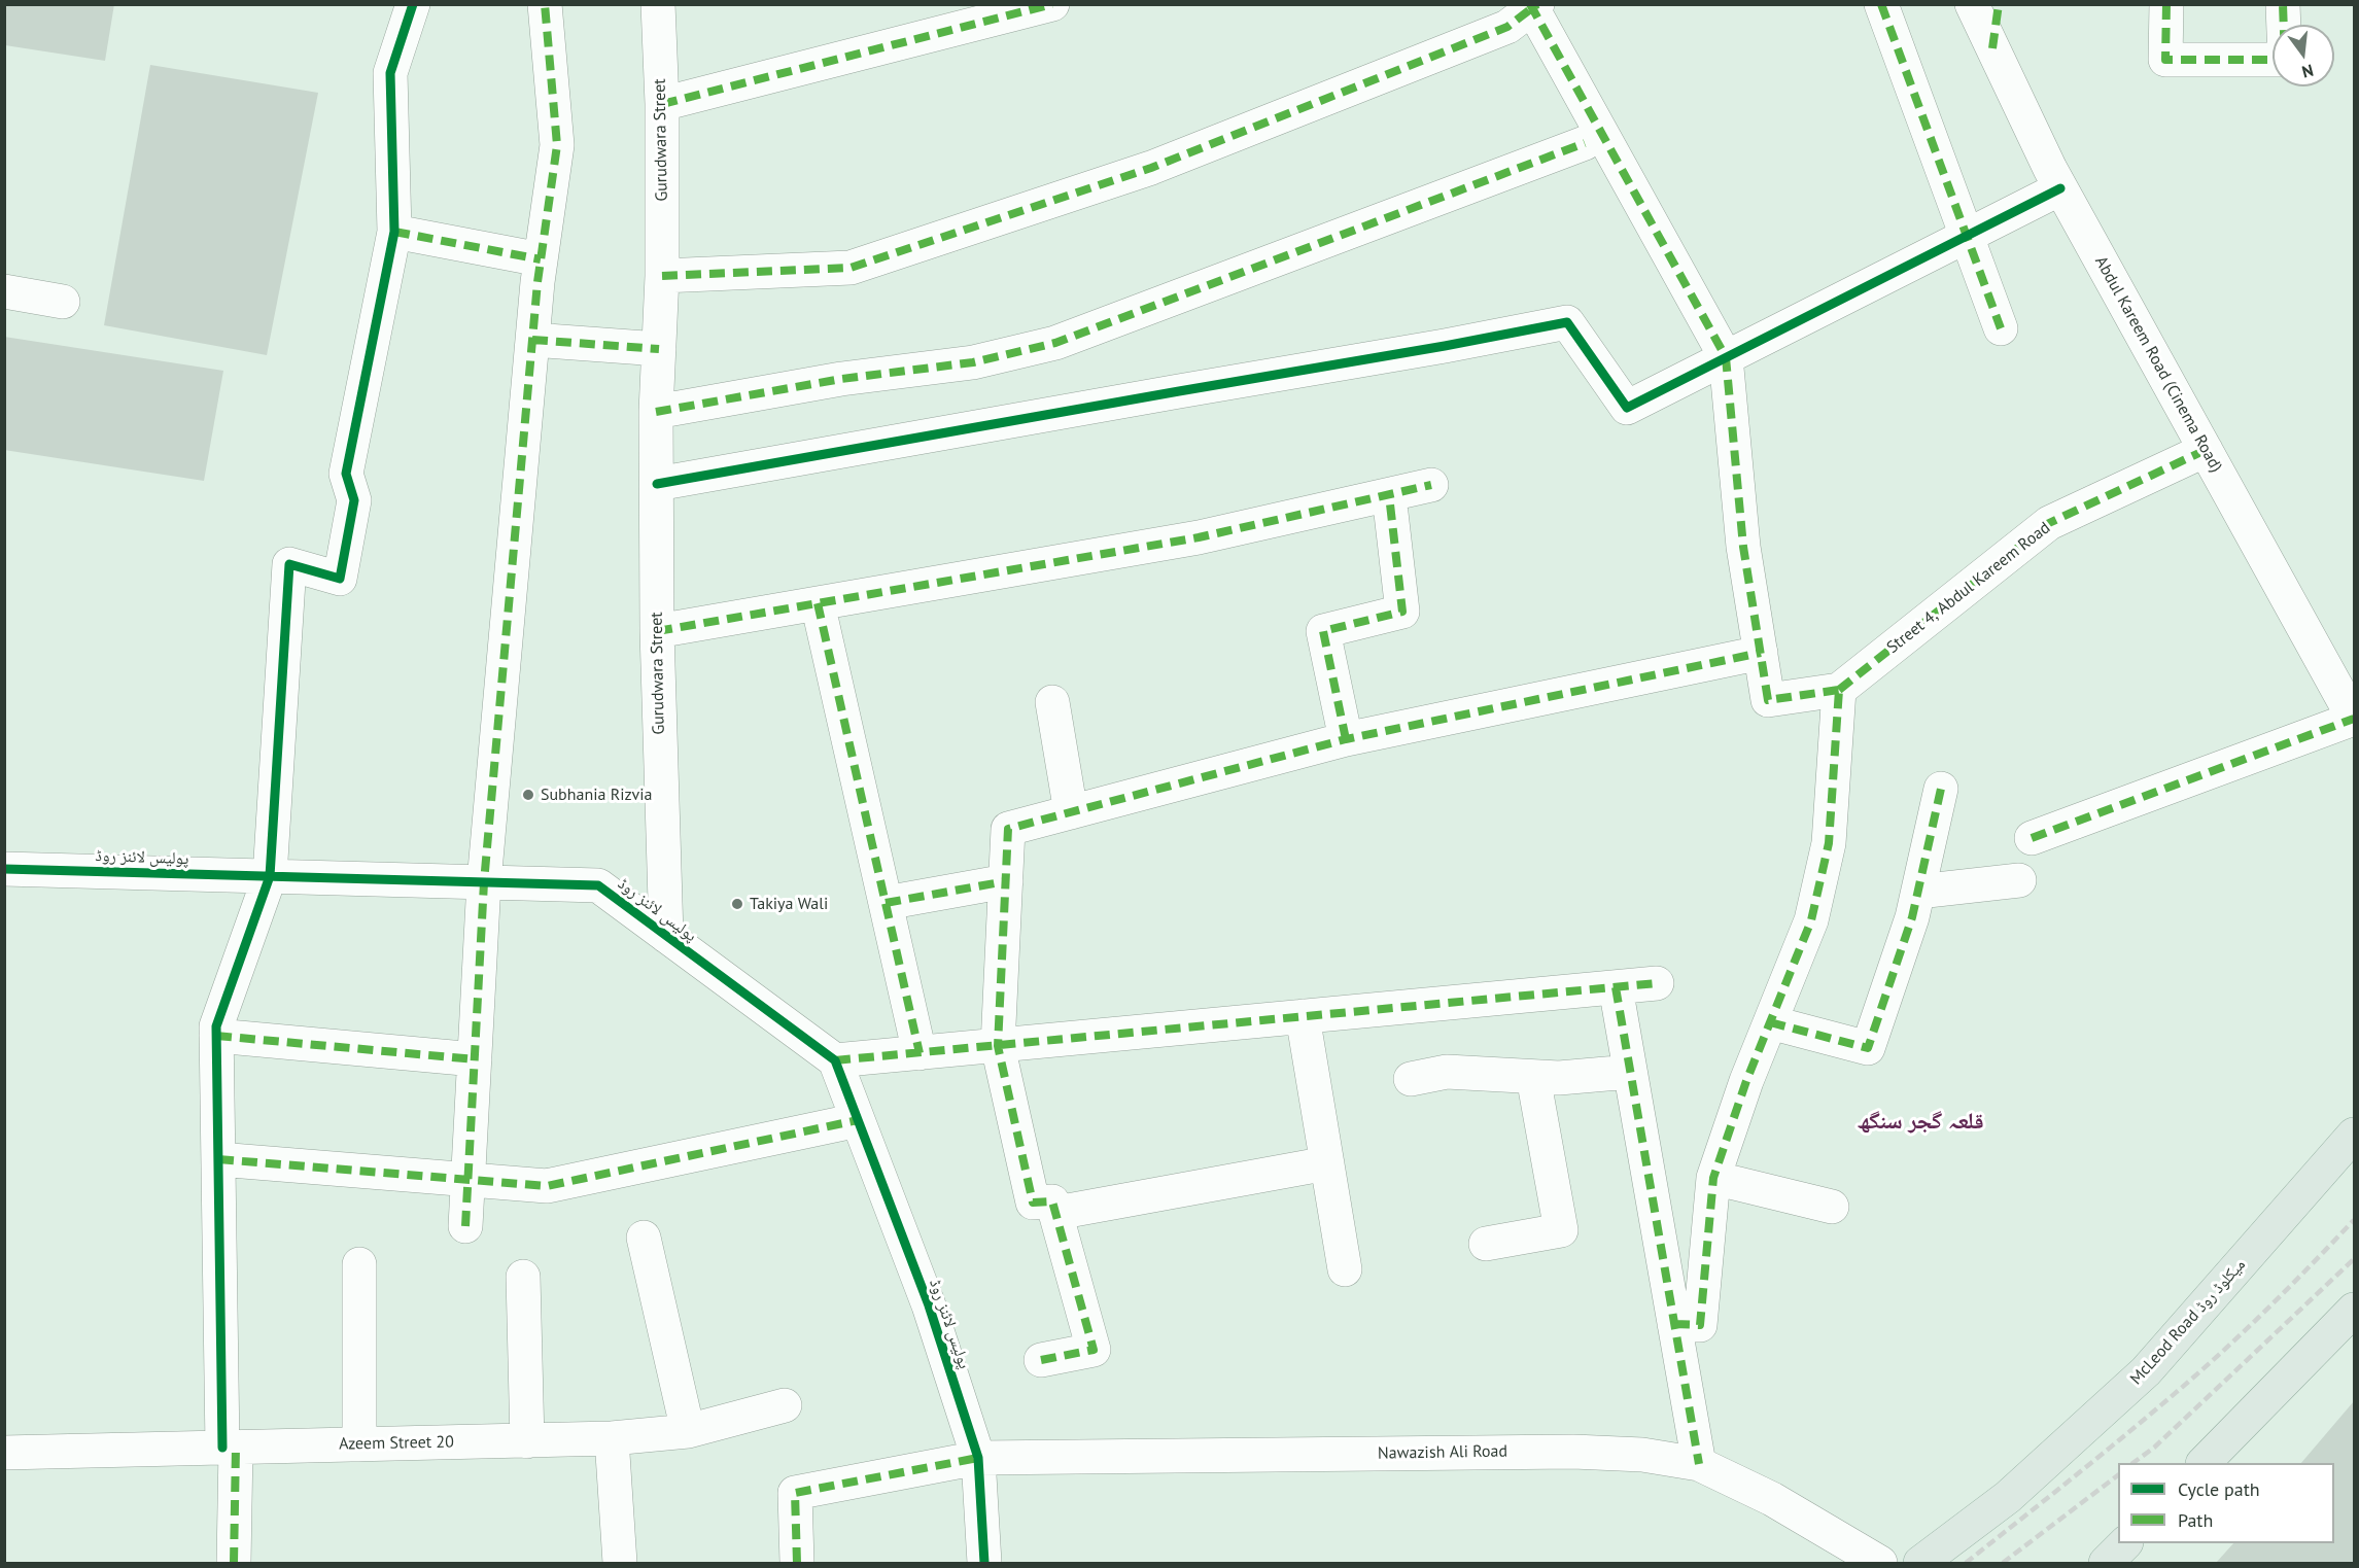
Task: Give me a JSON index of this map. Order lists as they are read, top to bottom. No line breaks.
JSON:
{"streets":{"main road":["McLeod Road میکلوڈ روڈ"],"street":["Gurudwara Street","Abdul Kareem Road (Cinema Road)","Street 4, Abdul Kareem Road","پولیس لائنز روڈ","Azeem Street 20","Nawazish Ali Road"]},"crossings":[["Gurudwara Street","پولیس لائنز روڈ"],["Abdul Kareem Road (Cinema Road)","Street 4, Abdul Kareem Road"],["پولیس لائنز روڈ","Nawazish Ali Road"]],"districts":["قلعہ گجر سنگھ"],"places":["Subhania Rizvia","Takiya Wali"],"legend":["Cycle path","Path"],"north":"bottom"}
